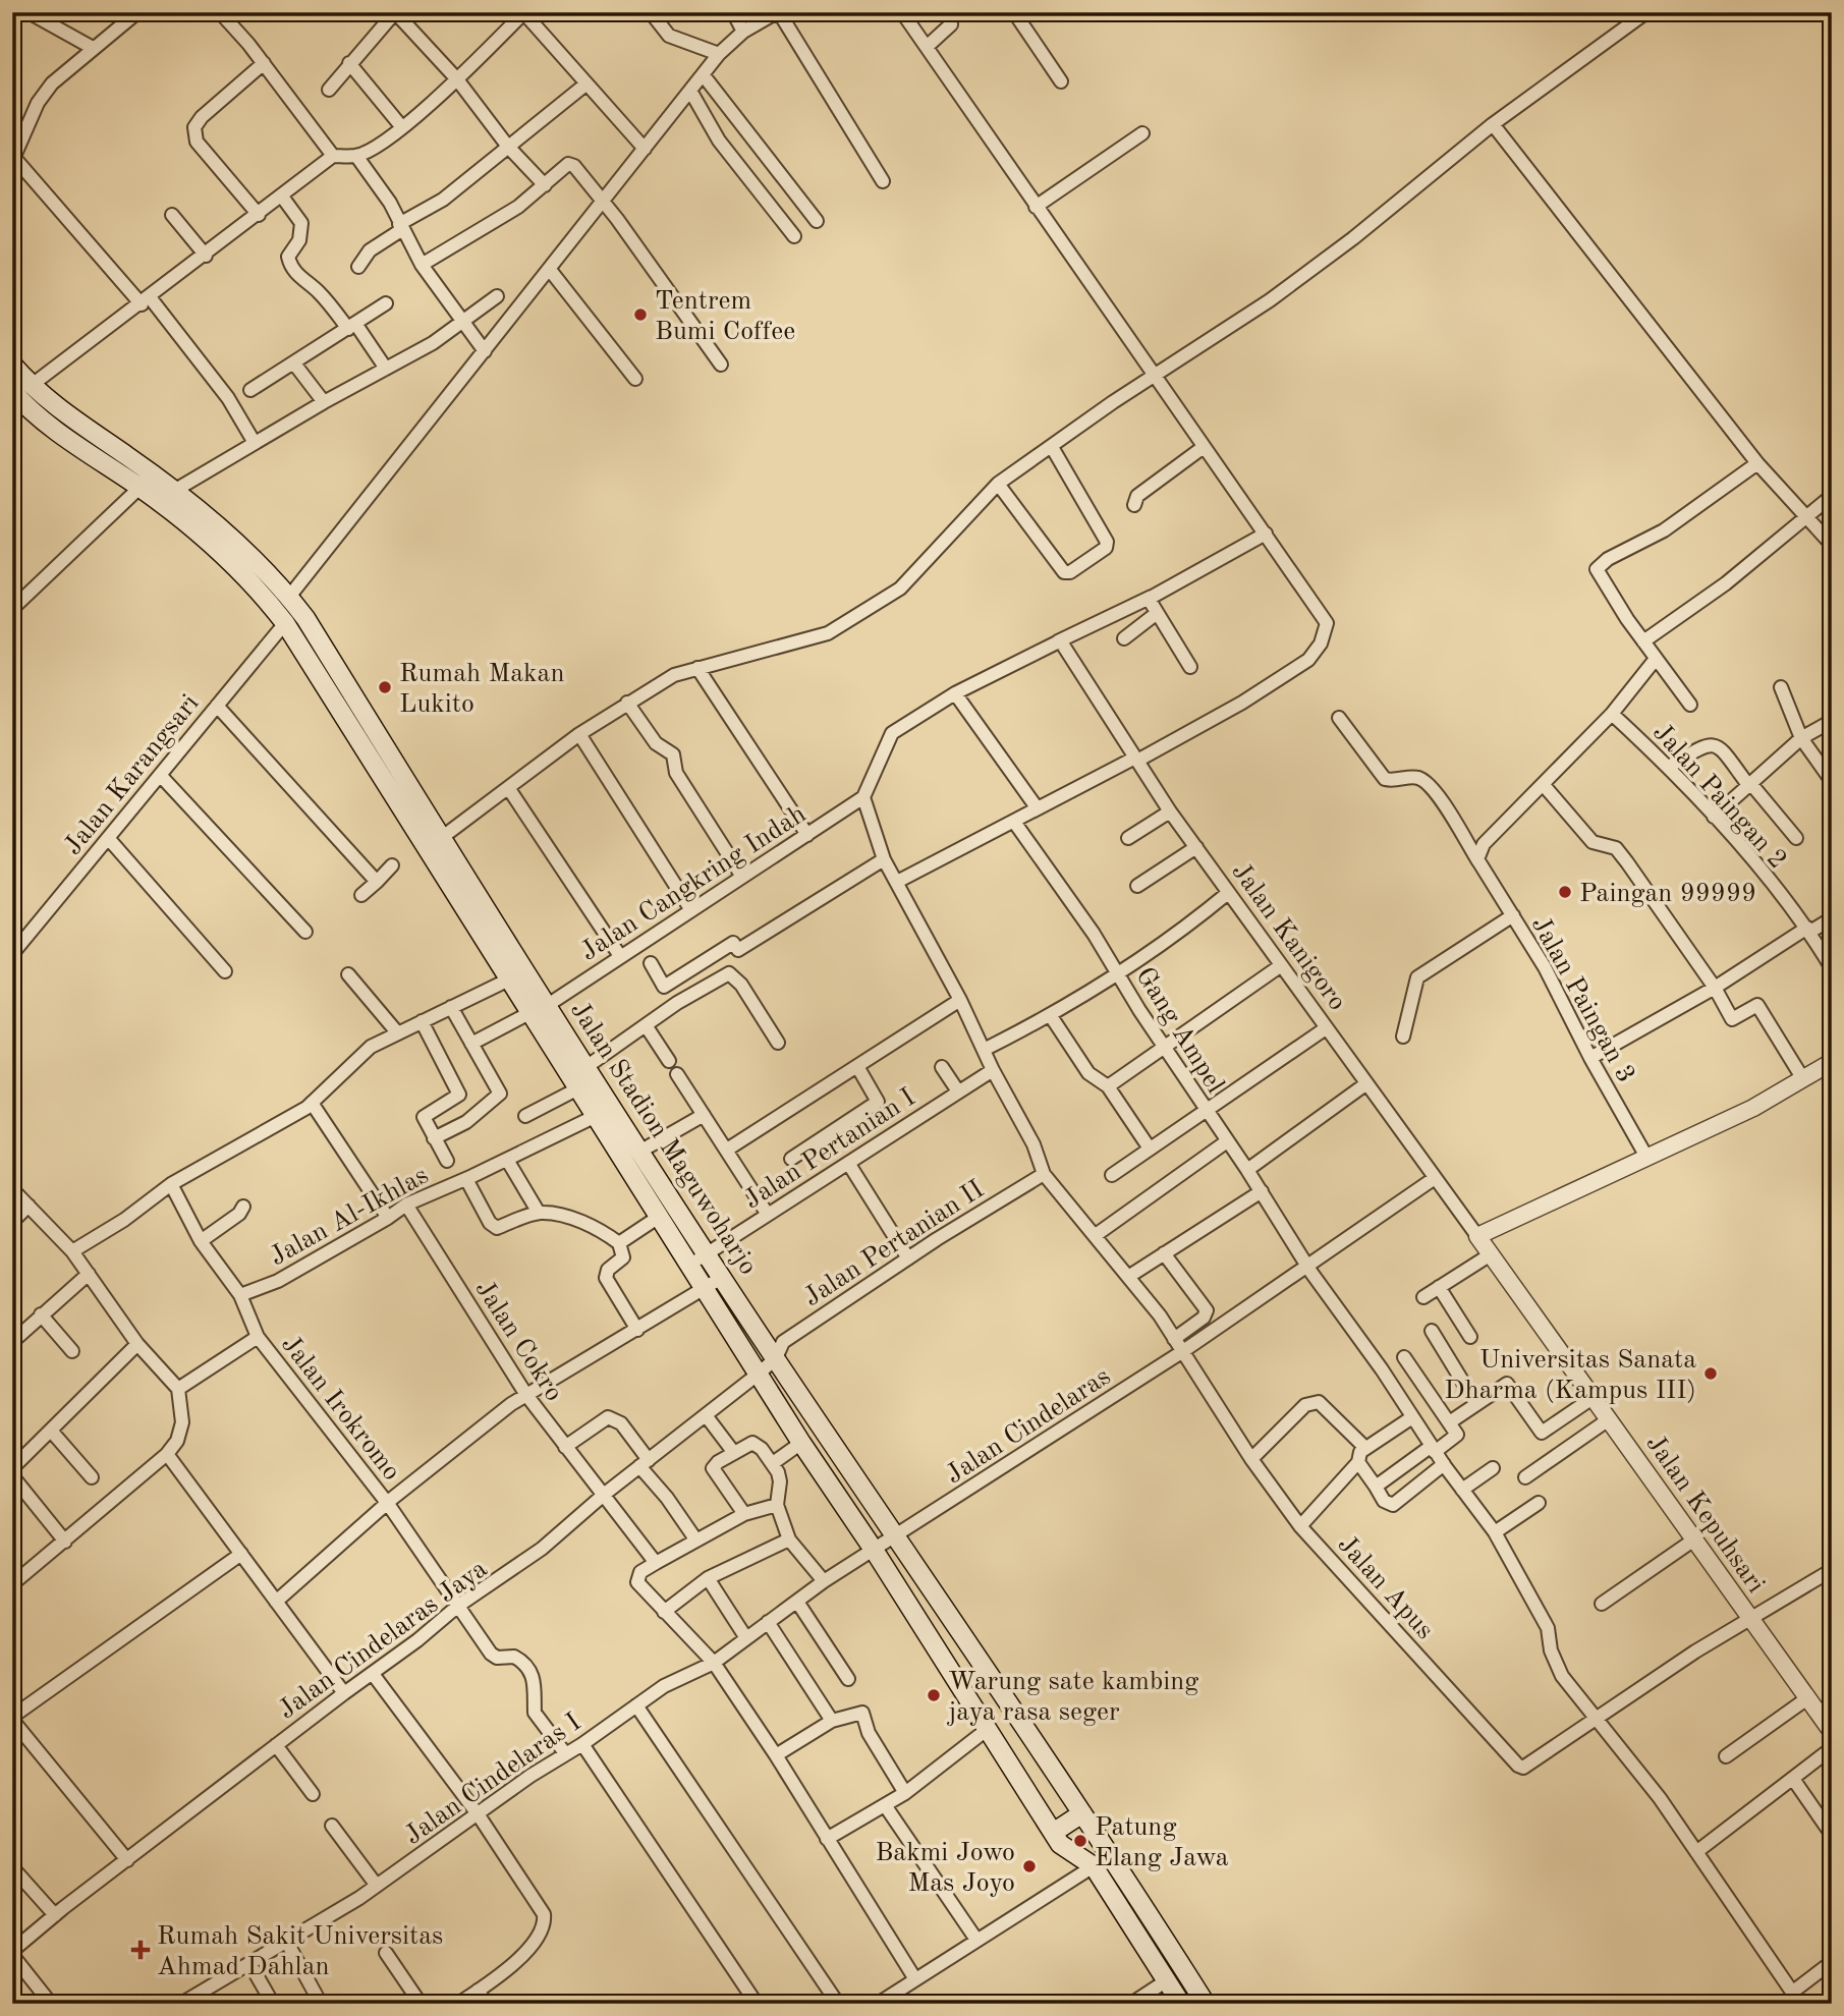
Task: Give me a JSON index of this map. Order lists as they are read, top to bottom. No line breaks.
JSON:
{"streets":{"main road":["Jalan Stadion Maguwoharjo"],"street":["Jalan Karangsari","Jalan Paingan 2","Jalan Cangkring Indah","Jalan Kanigoro","Jalan Paingan 3","Gang Ampel","Jalan Pertanian I","Jalan Al-Ikhlas","Jalan Pertanian II","Jalan Cokro","Jalan Irokromo","Jalan Cindelaras","Jalan Kepuhsari","Jalan Apus","Jalan Cindelaras Jaya","Jalan Cindelaras I"]},"crossings":[["Jalan Karangsari","Jalan Stadion Maguwoharjo"],["Jalan Cangkring Indah","Jalan Stadion Maguwoharjo"],["Jalan Kanigoro","Jalan Cindelaras"],["Jalan Kanigoro","Jalan Kepuhsari"],["Gang Ampel","Jalan Cindelaras"],["Gang Ampel","Jalan Apus"],["Jalan Stadion Maguwoharjo","Jalan Pertanian I"],["Jalan Stadion Maguwoharjo","Jalan Al-Ikhlas"],["Jalan Stadion Maguwoharjo","Jalan Pertanian II"],["Jalan Stadion Maguwoharjo","Jalan Irokromo"],["Jalan Stadion Maguwoharjo","Jalan Cindelaras"],["Jalan Stadion Maguwoharjo","Jalan Cindelaras Jaya"],["Jalan Stadion Maguwoharjo","Jalan Cindelaras I"],["Jalan Al-Ikhlas","Jalan Cokro"],["Jalan Al-Ikhlas","Jalan Irokromo"],["Jalan Pertanian II","Jalan Apus"],["Jalan Pertanian II","Jalan Cindelaras Jaya"],["Jalan Cokro","Jalan Irokromo"],["Jalan Cokro","Jalan Cindelaras Jaya"],["Jalan Cindelaras","Jalan Apus"],["Jalan Cindelaras","Jalan Cindelaras I"]],"places":{"other":["Tentrem Bumi Coffee","Rumah Makan Lukito","Paingan 99999","Universitas Sanata Dharma (Kampus III)","Warung sate kambing jaya rasa seger","Patung Elang Jawa","Bakmi Jowo Mas Joyo"],"health":["Rumah Sakit Universitas Ahmad Dahlan"]}}
